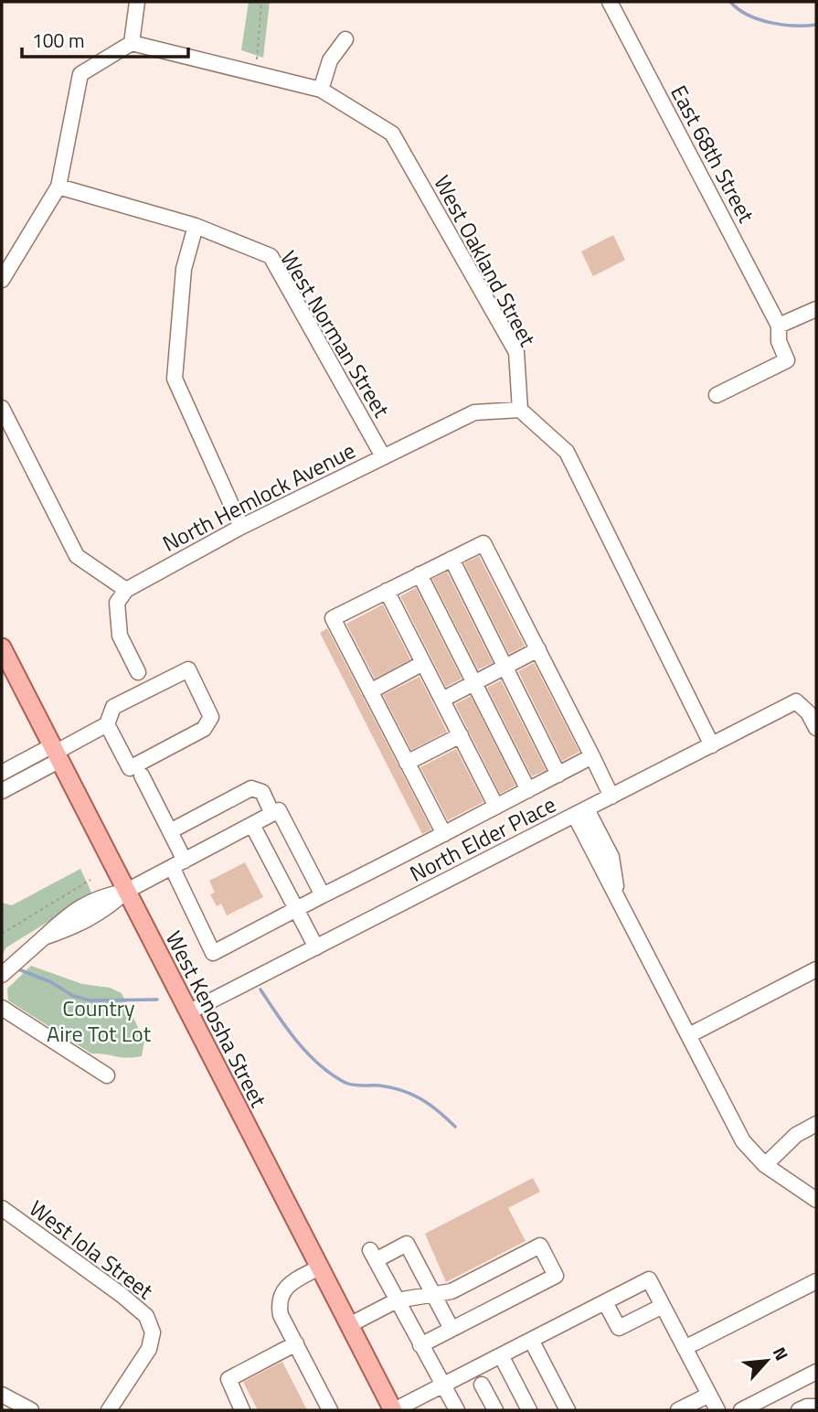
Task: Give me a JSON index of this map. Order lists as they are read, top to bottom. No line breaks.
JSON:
{"streets":{"main road":["West Kenosha Street"],"street":["East 68th Street","West Oakland Street","West Norman Street","North Hemlock Avenue","North Elder Place","West Iola Street"]},"crossings":[["West Oakland Street","North Hemlock Avenue"],["West Norman Street","North Hemlock Avenue"],["North Elder Place","West Kenosha Street"]],"parks":["Country Aire Tot Lot"],"scale_bar":"100 m","north":"top right"}
